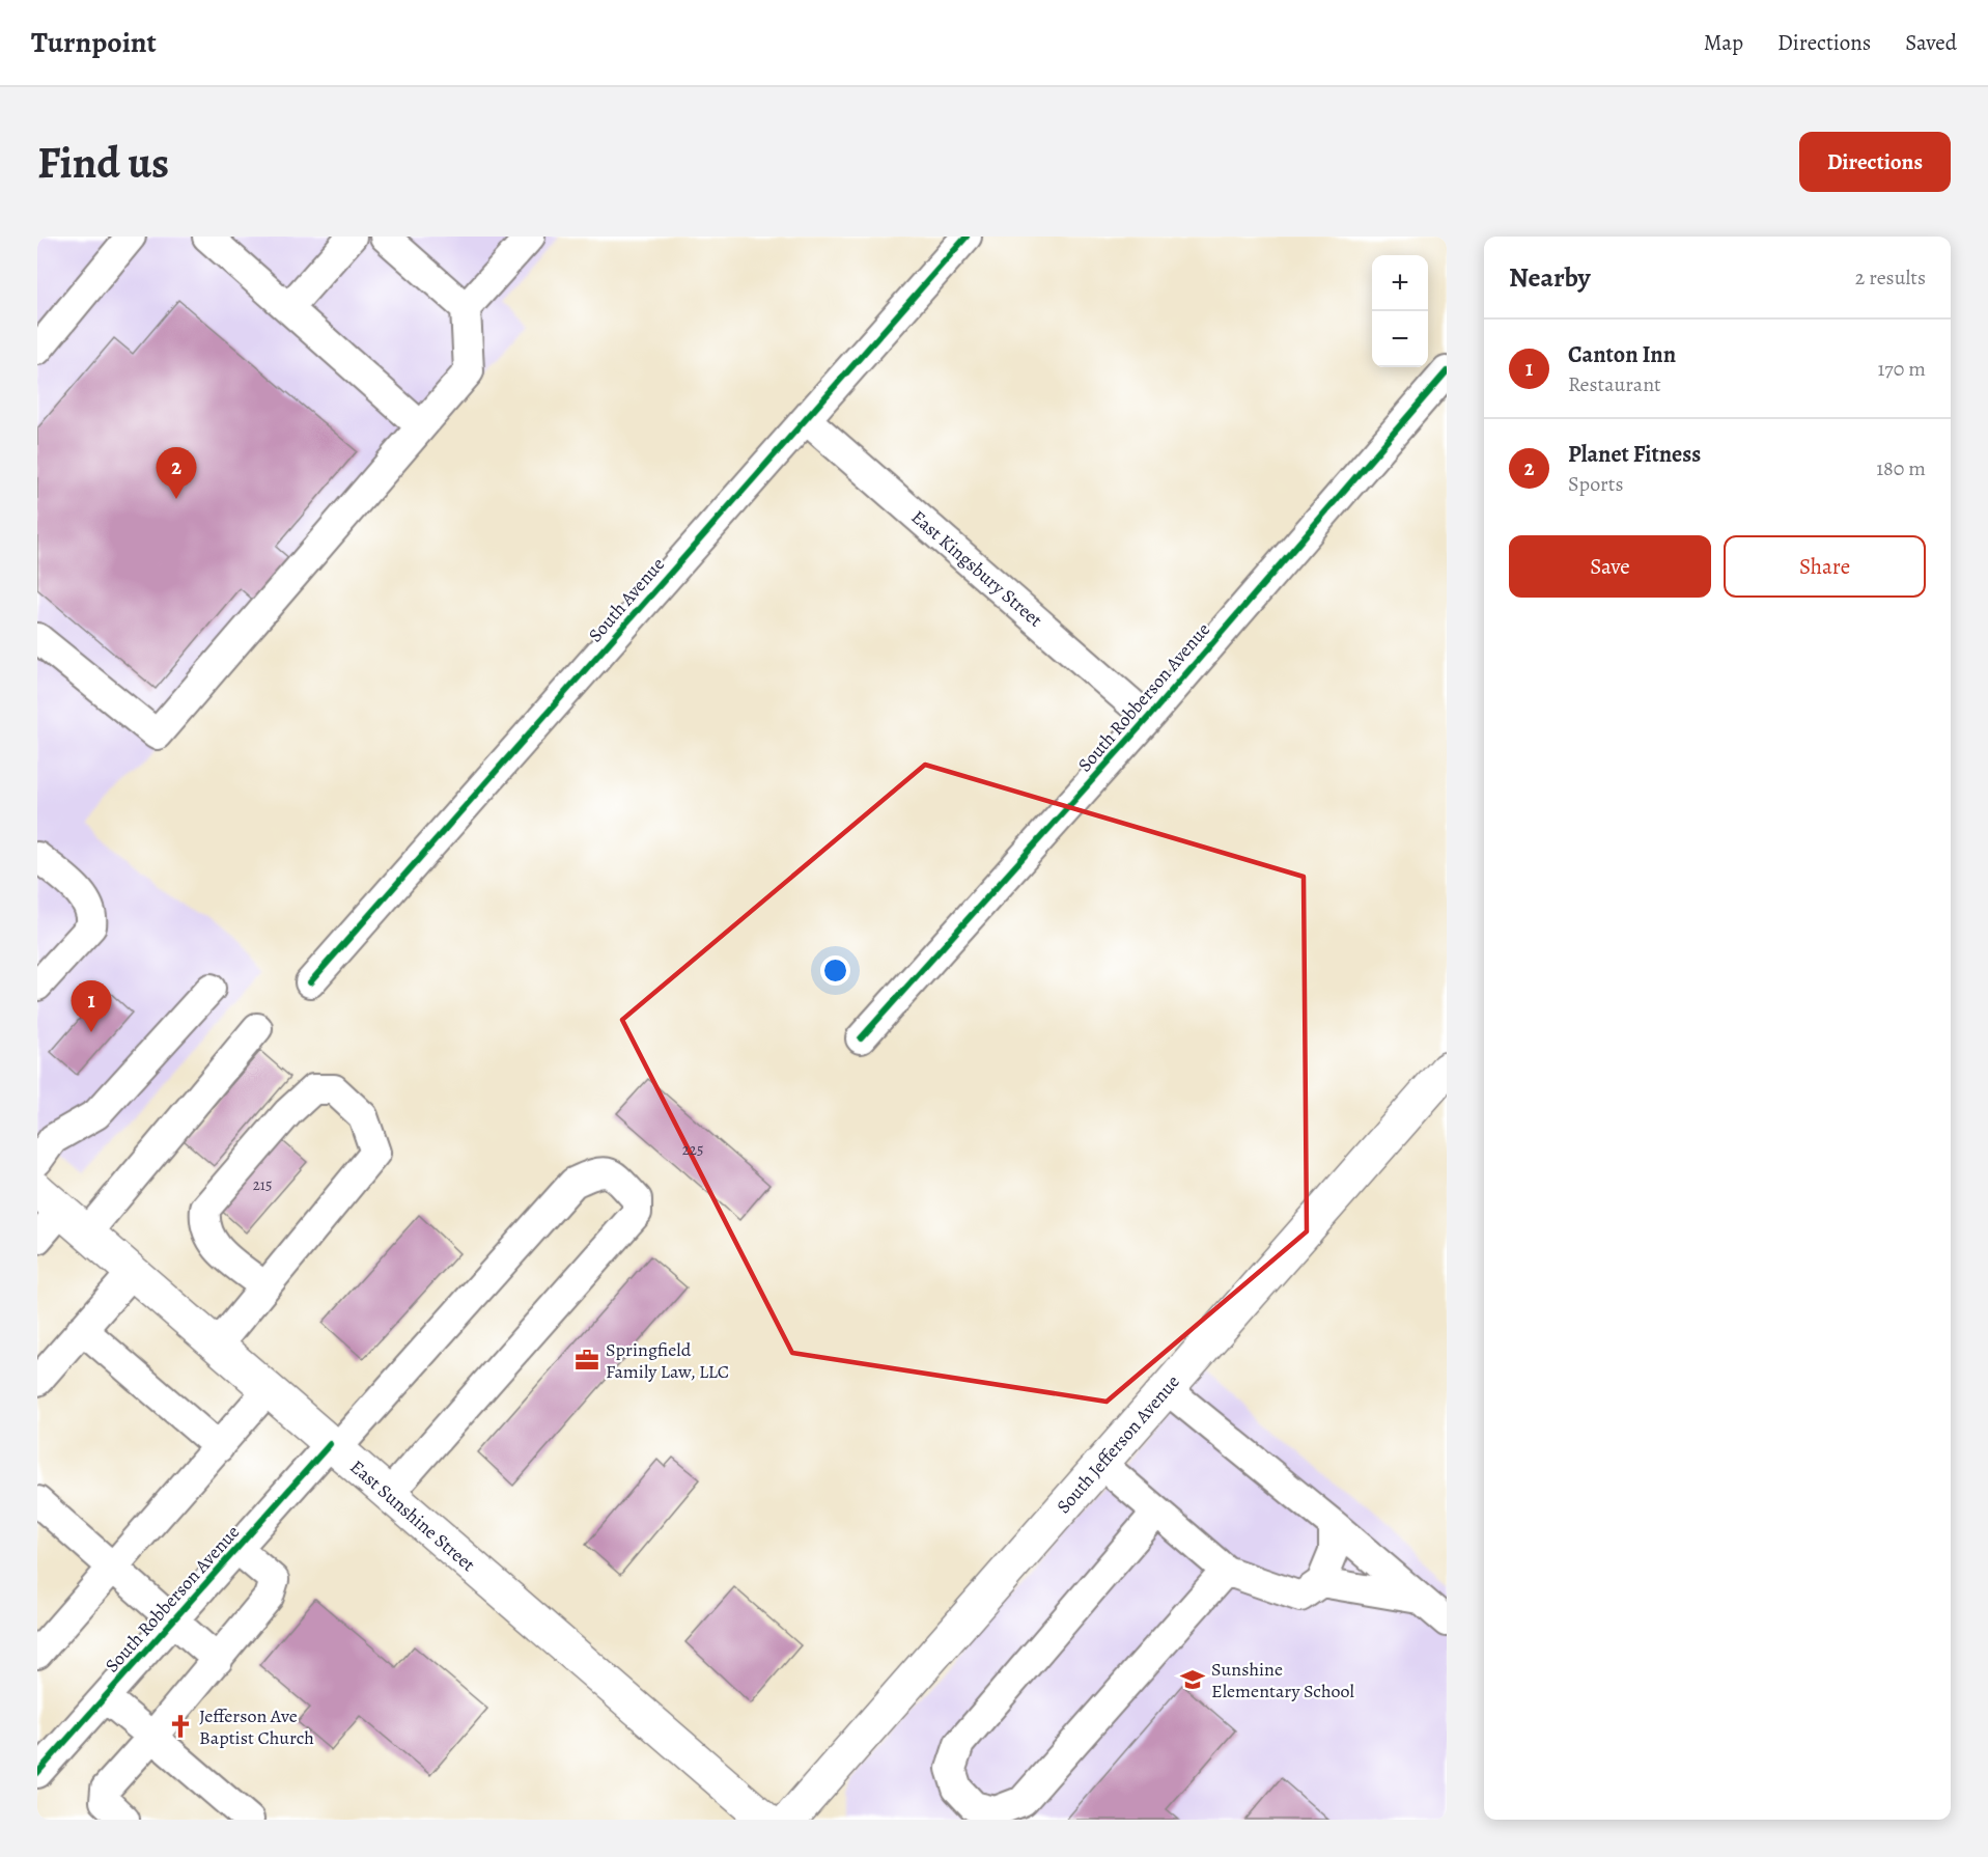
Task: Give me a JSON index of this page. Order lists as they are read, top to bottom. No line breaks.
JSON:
{"streets":{"main road":["South Jefferson Avenue","East Sunshine Street"],"street":["East Kingsbury Street","South Avenue","South Robberson Avenue"]},"crossings":[["East Kingsbury Street","South Avenue"],["East Kingsbury Street","South Robberson Avenue"],["South Robberson Avenue","East Sunshine Street"]],"places":{"office":["Springfield Family Law, LLC"],"school or university":["Sunshine Elementary School"],"church":["Jefferson Ave Baptist Church"]},"house_numbers":["225","215"],"page":{"header":"Turnpoint","nav":["Map","Directions","Saved"],"buttons":["Directions",["Save","Share"]],"title":"Find us","heading":["Nearby","2 results"],"map_buttons":["+","−"],"list":[{"mark":"1","name":"Canton Inn","note":"Restaurant","value":"170 m"},{"mark":"2","name":"Planet Fitness","note":"Sports","value":"180 m"}],"pins":["2","1"]}}
